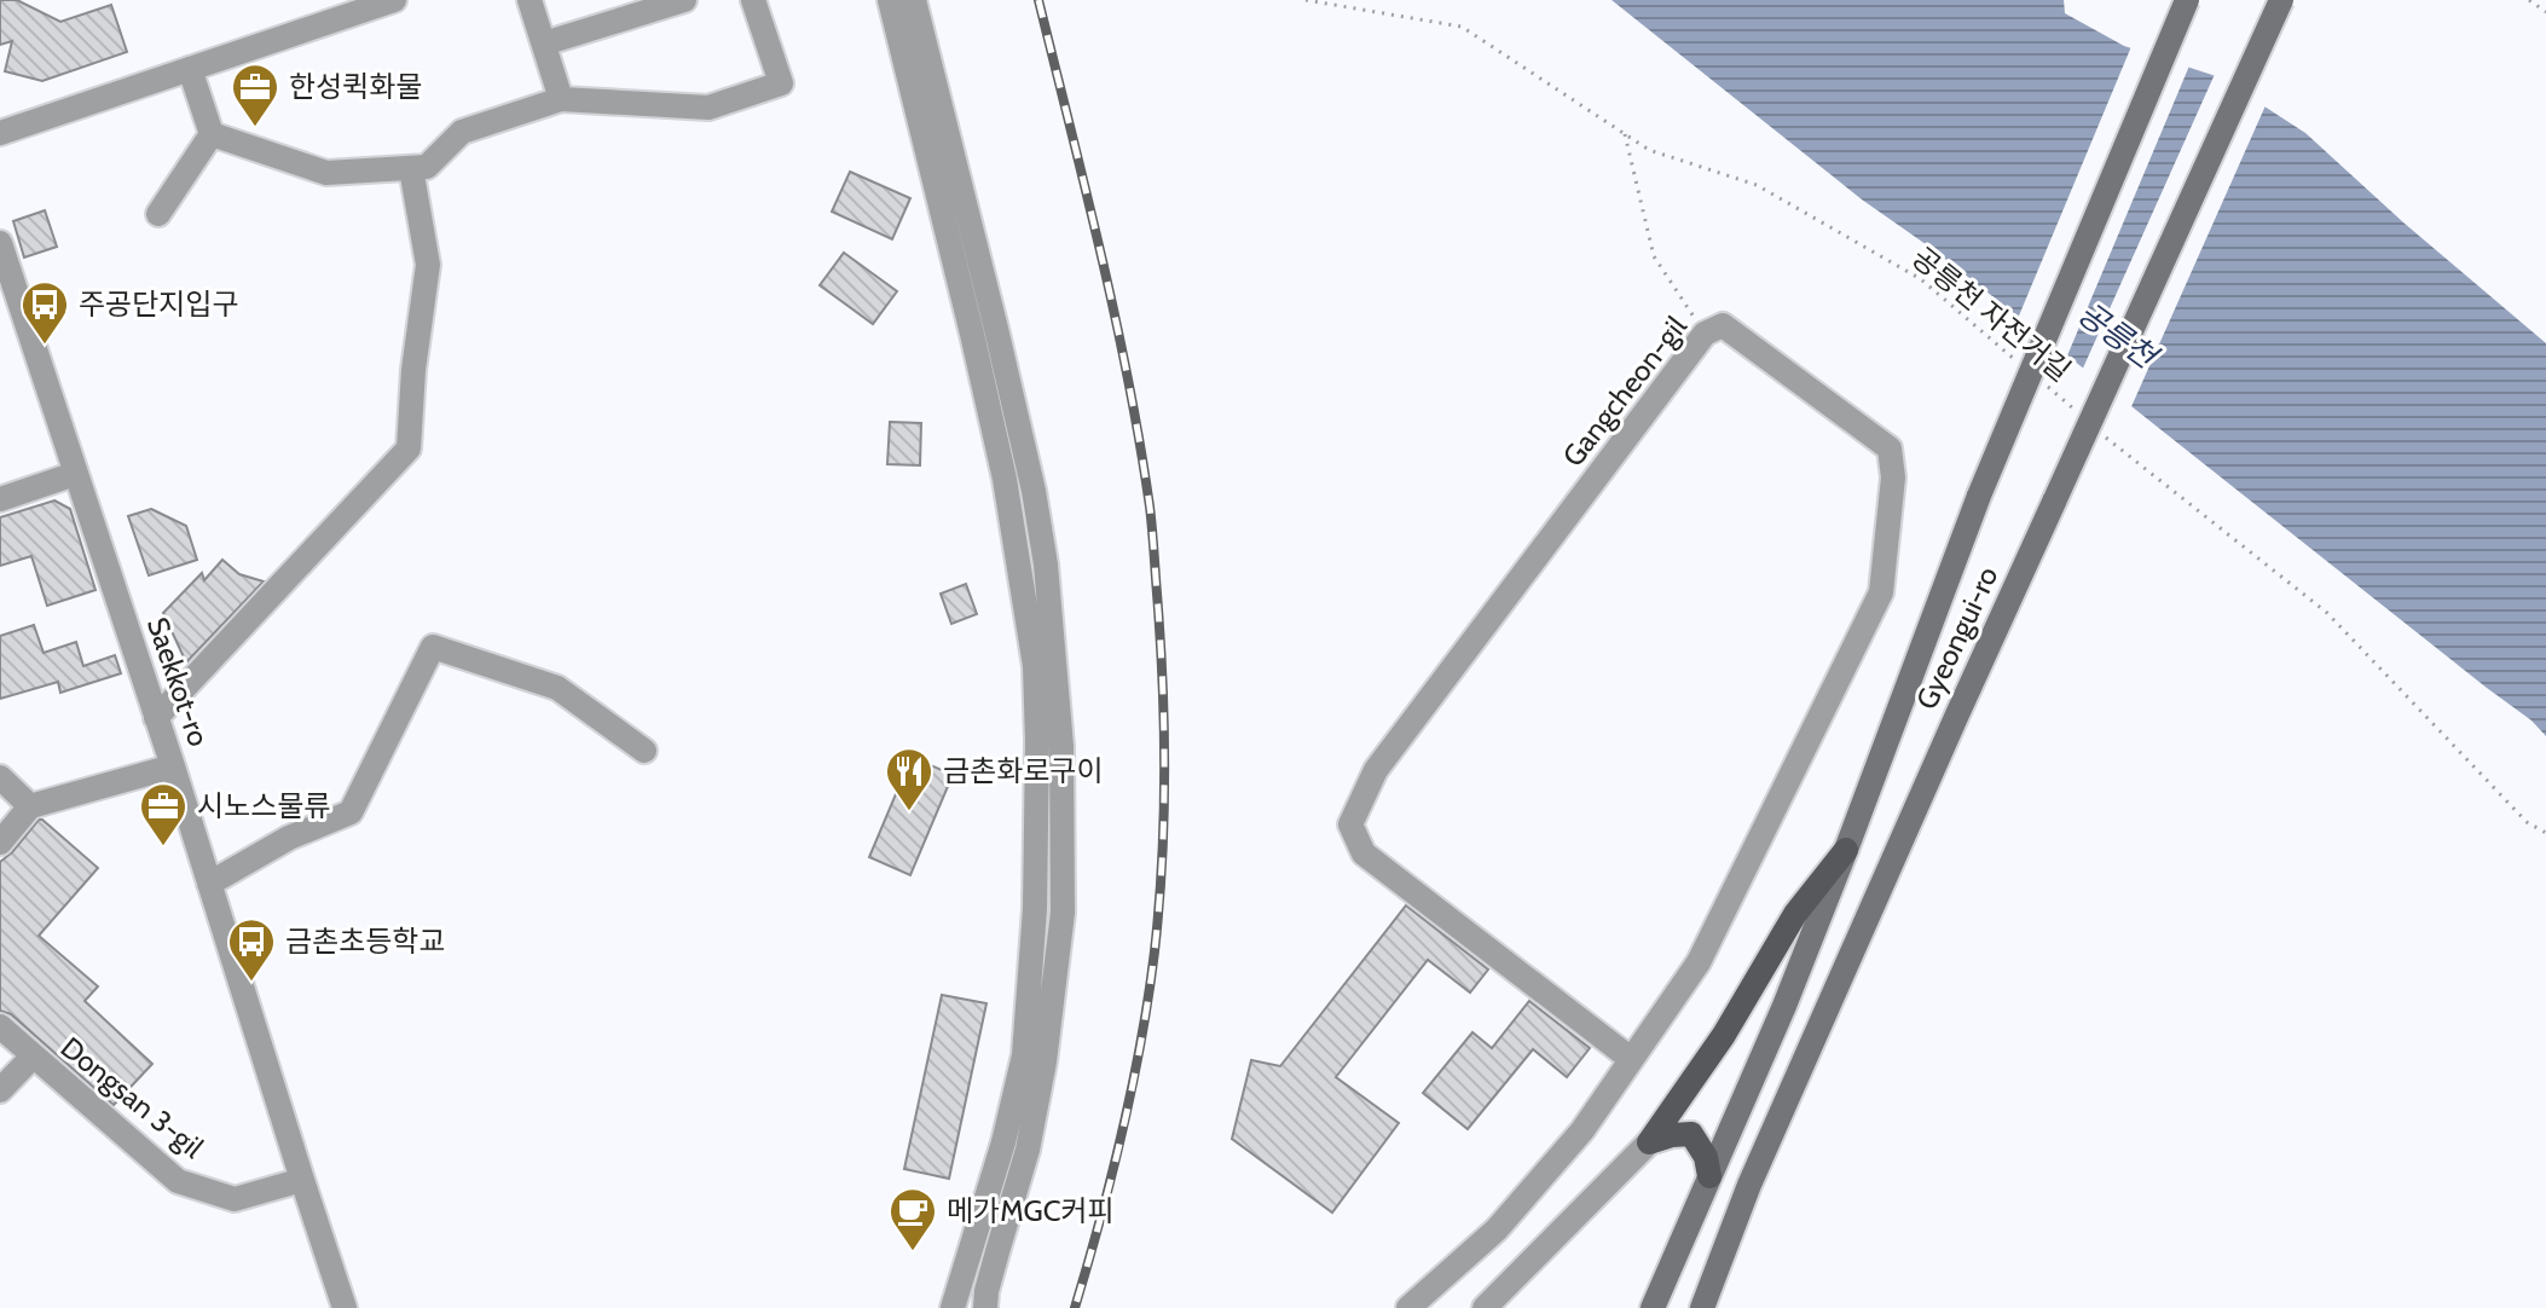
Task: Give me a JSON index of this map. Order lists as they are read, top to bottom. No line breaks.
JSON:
{"streets":{"main road":["Gyeongui-ro"],"street":["Gangcheon-gil","Saekkot-ro","Dongsan 3-gil"],"path":["공릉천 자전거길"]},"crossings":[["Saekkot-ro","Dongsan 3-gil"]],"water":["공릉천"],"places":{"office":["한성퀵화물","시노스물류"],"bus stop":["주공단지입구","금촌초등학교"],"restaurant":["금촌화로구이"],"cafe":["메가MGC커피"]}}
